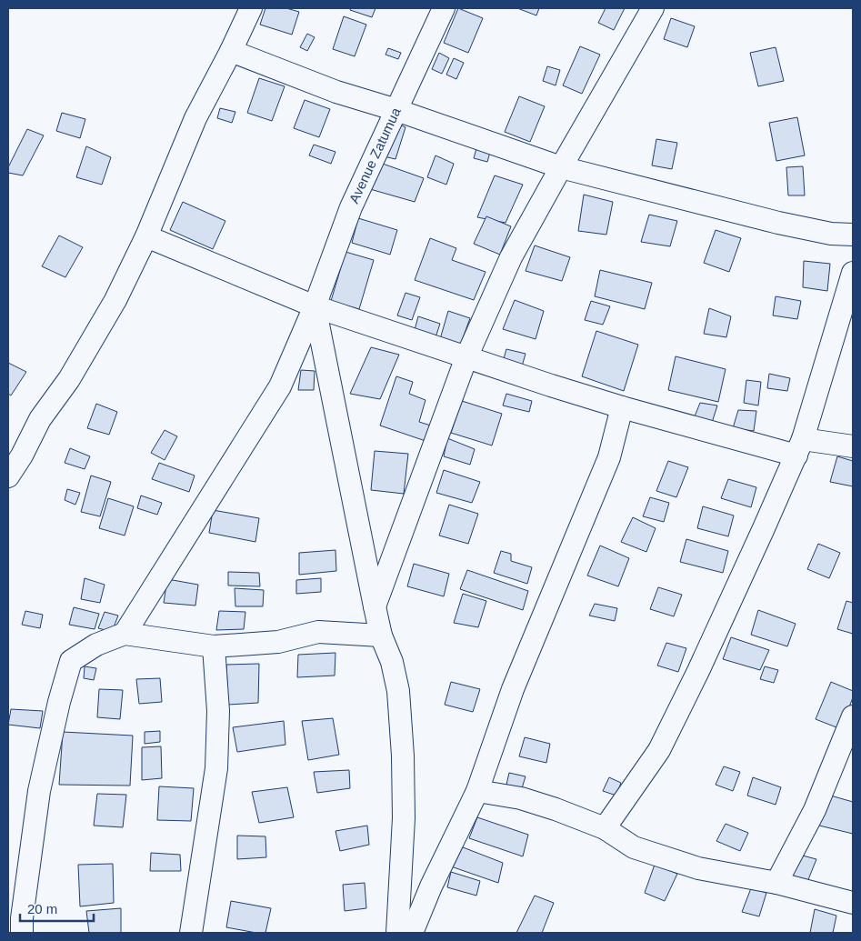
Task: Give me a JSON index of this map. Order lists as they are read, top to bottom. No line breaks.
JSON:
{"streets":{"street":["Avenue Zatumua"]},"scale_bar":"20 m"}
